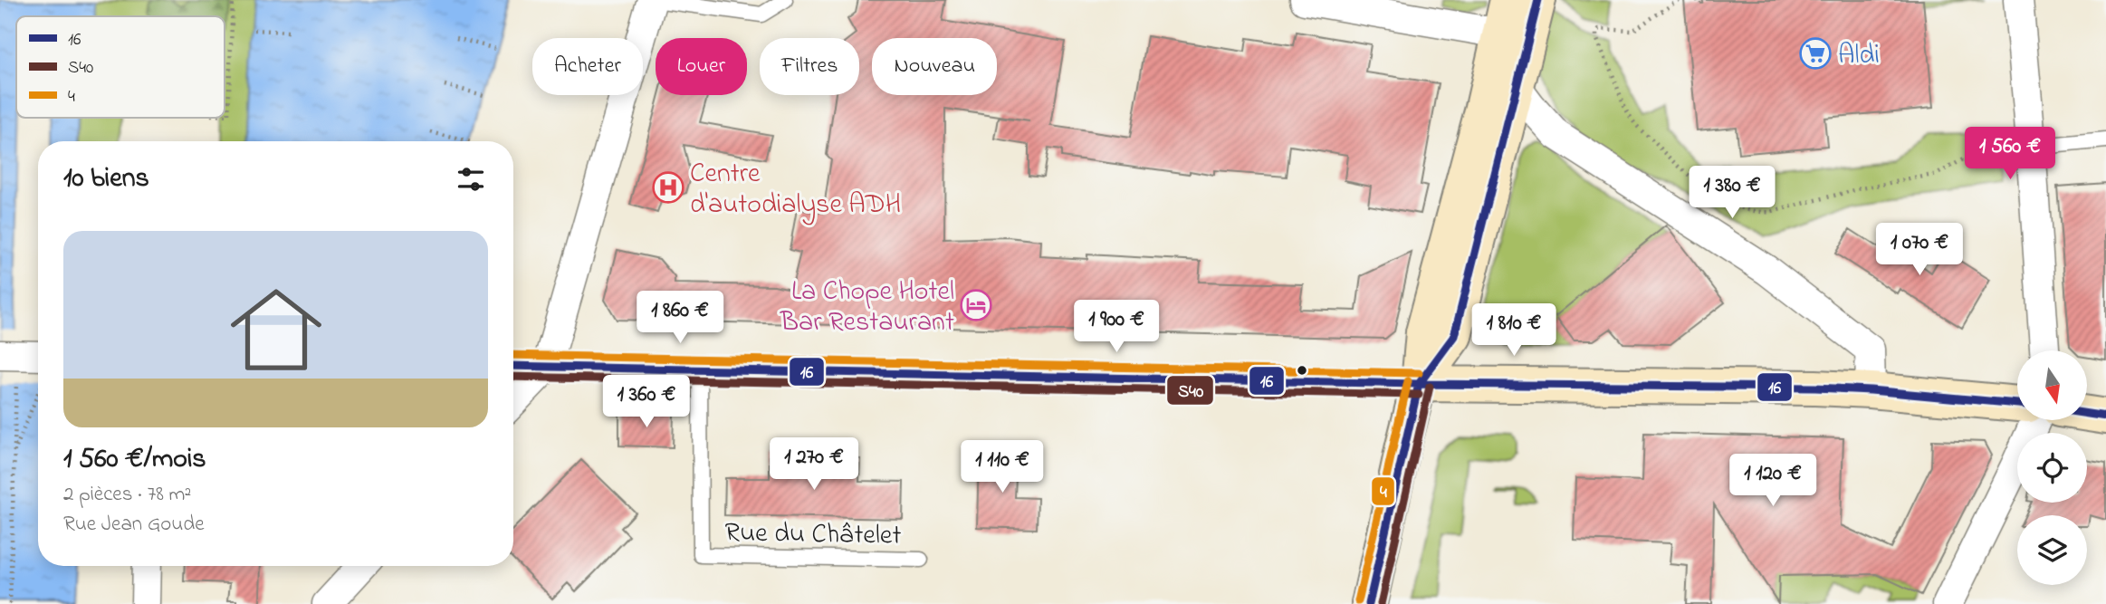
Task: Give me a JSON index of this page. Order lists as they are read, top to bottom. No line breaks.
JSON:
{"streets":{"lane":["Rue du Châtelet"]},"places":{"supermarket":["Aldi"],"hospital":["Centre d'autodialyse ADH"],"hotel":["La Chope Hotel Bar Restaurant"]},"lines":["transit line 16","transit line 4","transit line S40"],"legend":["16","S40","4"],"north":"bottom","page":{"chip":["Acheter","Louer","Filtres","Nouveau"],"price":["1 560 €","1 380 €","1 070 €","1 860 €","1 900 €","1 810 €","1 360 €","1 270 €","1 110 €","1 120 €"],"heading":"10 biens","list":[{"name":"1 560 €/mois","note":"2 pièces · 78 m² · Rue Jean Goude"}]}}
